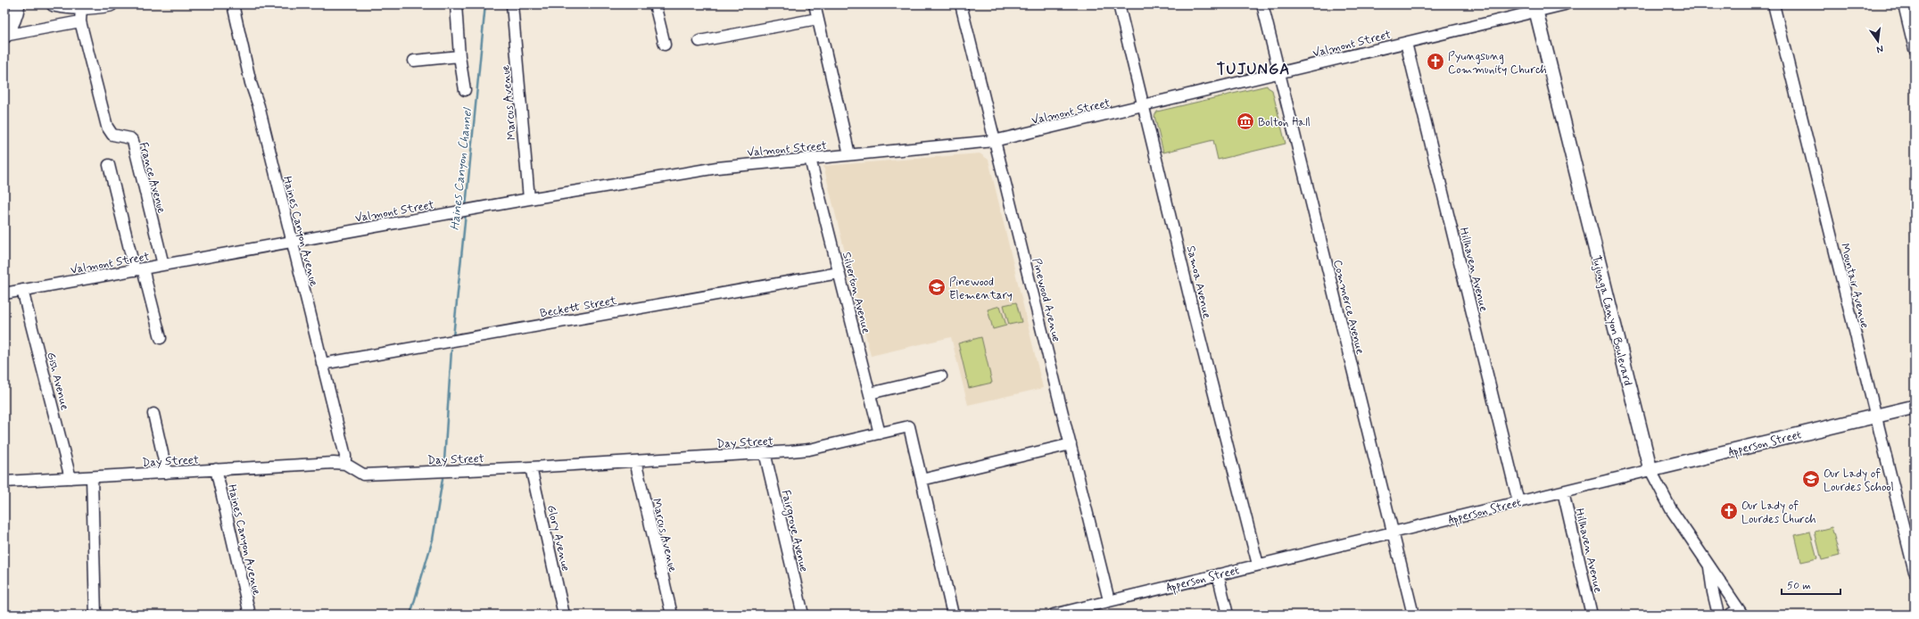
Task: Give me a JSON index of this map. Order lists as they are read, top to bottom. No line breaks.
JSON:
{"streets":{"main road":["Tujunga Canyon Boulevard","Apperson Street"],"street":["Valmont Street","Marcus Avenue","France Avenue","Haines Canyon Avenue","Hillhaven Avenue","Samoa Avenue","Mountair Avenue","Silverton Avenue","Pinewood Avenue","Beckett Street","Commerce Avenue","Gish Avenue","Day Street","Fairgrove Avenue","Glory Avenue"]},"crossings":[["Valmont Street","Marcus Avenue"],["Valmont Street","France Avenue"],["Valmont Street","Haines Canyon Avenue"],["Valmont Street","Hillhaven Avenue"],["Valmont Street","Samoa Avenue"],["Valmont Street","Silverton Avenue"],["Valmont Street","Pinewood Avenue"],["Valmont Street","Commerce Avenue"],["Valmont Street","Tujunga Canyon Boulevard"],["Valmont Street","Gish Avenue"],["Marcus Avenue","Day Street"],["Haines Canyon Avenue","Beckett Street"],["Haines Canyon Avenue","Day Street"],["Hillhaven Avenue","Apperson Street"],["Samoa Avenue","Apperson Street"],["Mountair Avenue","Apperson Street"],["Silverton Avenue","Beckett Street"],["Silverton Avenue","Day Street"],["Pinewood Avenue","Apperson Street"],["Commerce Avenue","Apperson Street"],["Tujunga Canyon Boulevard","Apperson Street"],["Gish Avenue","Day Street"],["Day Street","Fairgrove Avenue"],["Day Street","Glory Avenue"]],"districts":["TUJUNGA"],"water":["Haines Canyon Channel"],"places":{"church":["Pyungsung Community Church","Our Lady of Lourdes Church"],"museum":["Bolton Hall"],"school or university":["Pinewood Elementary","Our Lady of Lourdes School"]},"scale_bar":"50 m","north":"bottom"}
